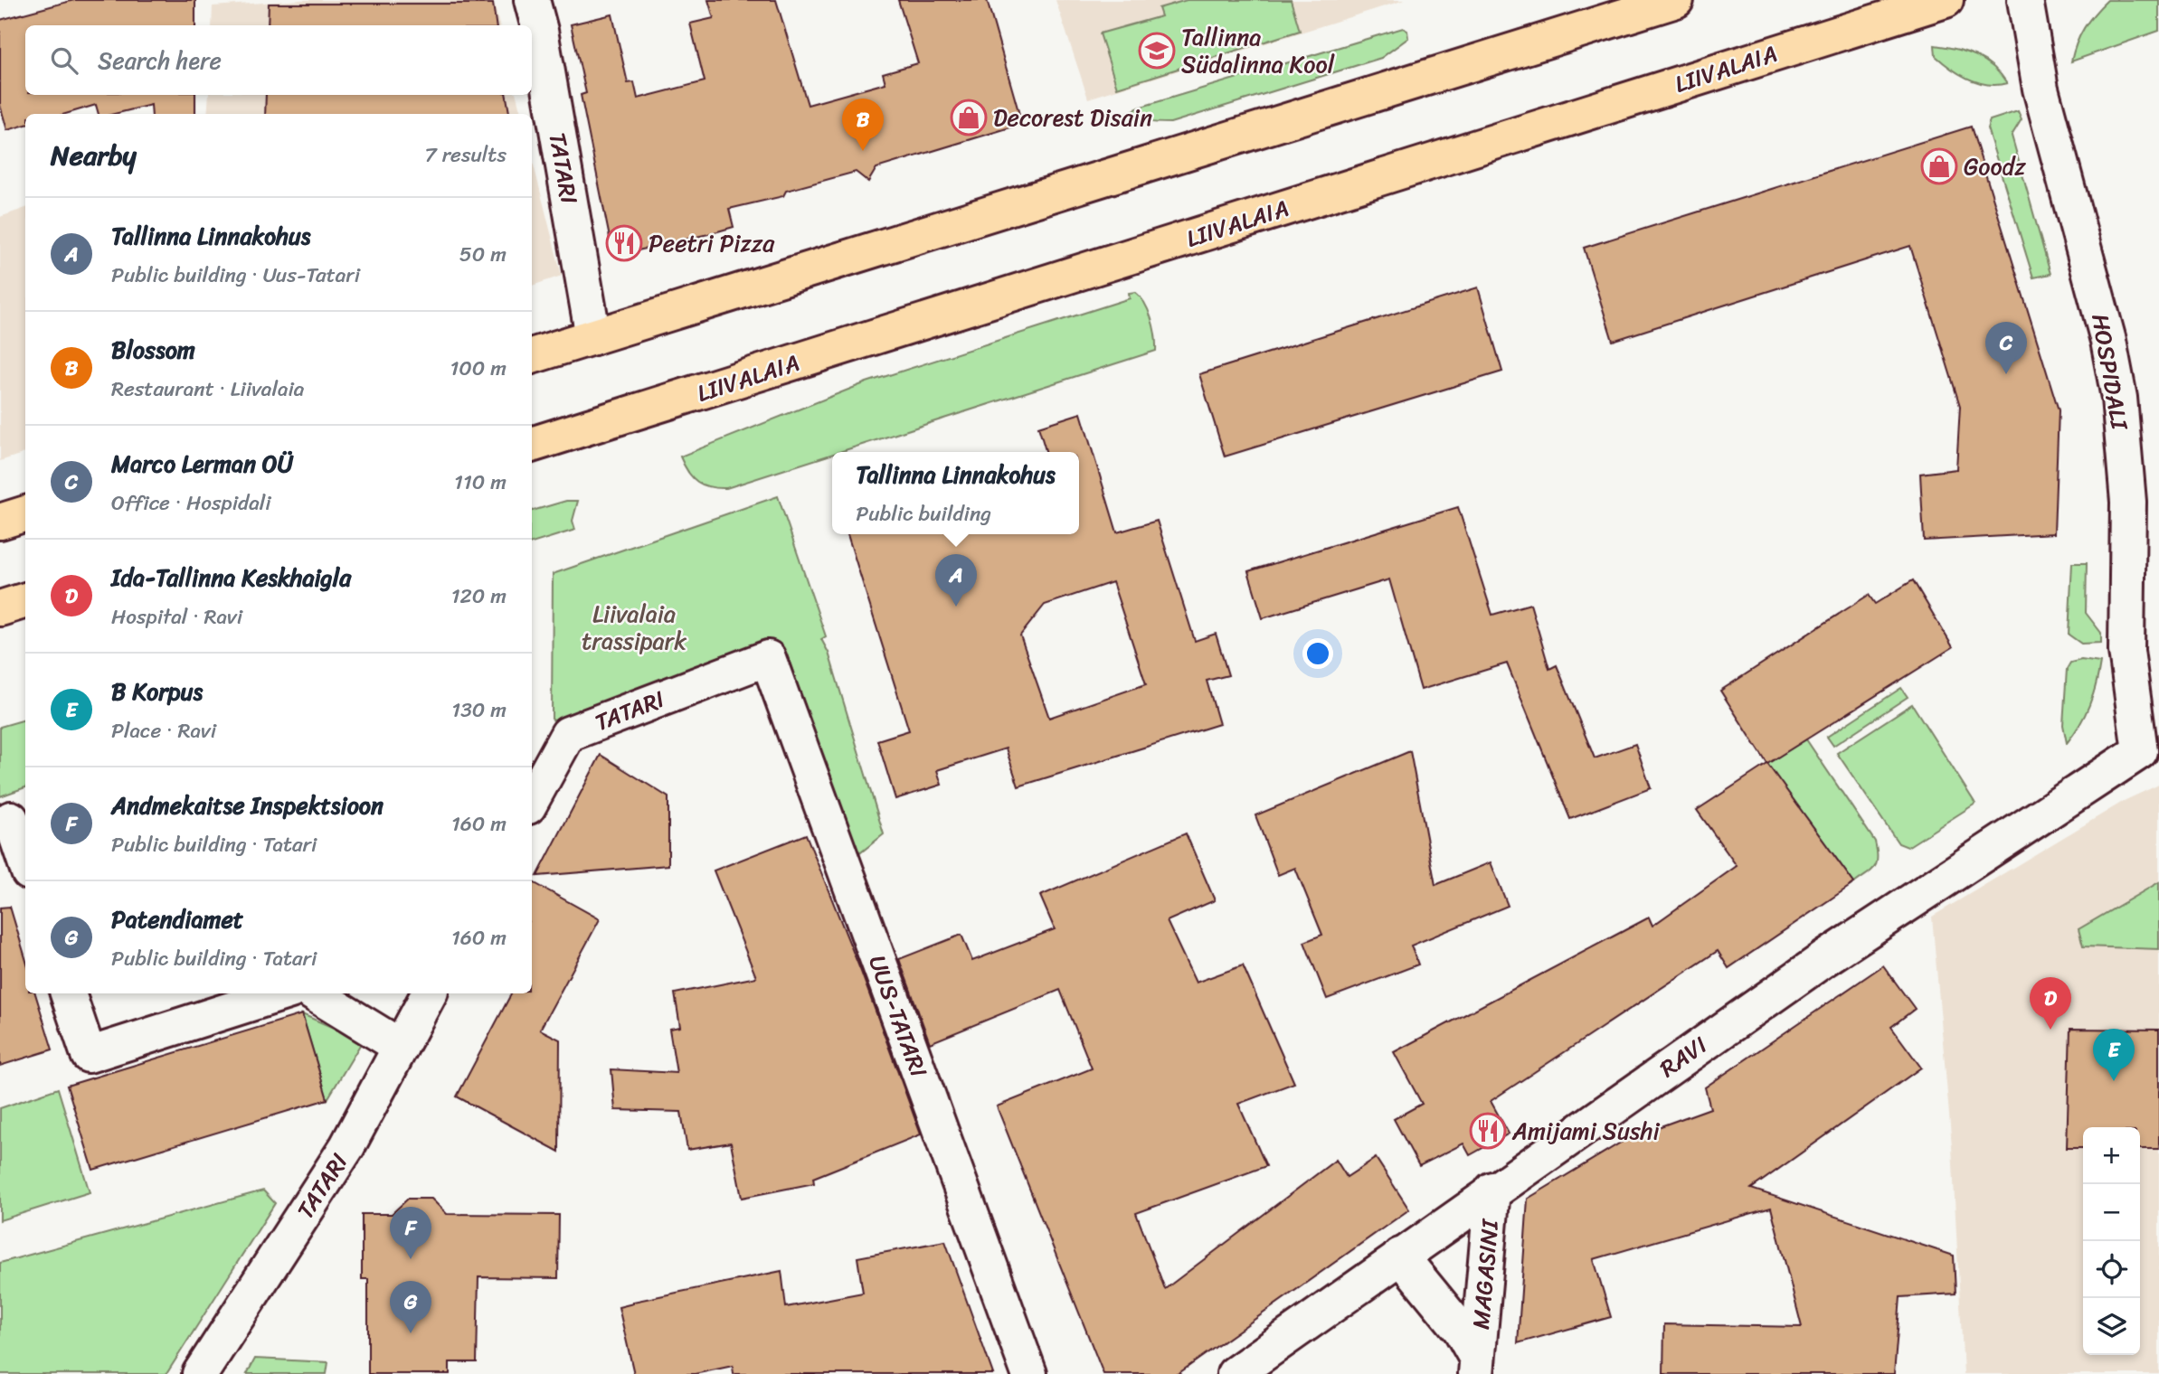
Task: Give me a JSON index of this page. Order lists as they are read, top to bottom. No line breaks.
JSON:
{"streets":{"main road":["LIIVALAIA"],"street":["TATARI","HOSPIDALI","UUS-TATARI","RAVI","MAGASINI"]},"crossings":[["TATARI","UUS-TATARI"],["HOSPIDALI","RAVI"],["RAVI","MAGASINI"]],"parks":["Liivalaia trassipark"],"places":{"school or university":["Tallinna Südalinna Kool"],"shop":["Decorest Disain","Goodz"],"restaurant":["Peetri Pizza","Amijami Sushi"]},"page":{"search":"Search here","pins":["B","C","A","D","E","F","G"],"heading":["Nearby","7 results"],"list":[{"mark":"A","name":"Tallinna Linnakohus","note":"Public building · Uus-Tatari","value":"50 m"},{"mark":"B","name":"Blossom","note":"Restaurant · Liivalaia","value":"100 m"},{"mark":"C","name":"Marco Lerman OÜ","note":"Office · Hospidali","value":"110 m"},{"mark":"D","name":"Ida-Tallinna Keskhaigla","note":"Hospital · Ravi","value":"120 m"},{"mark":"E","name":"B Korpus","note":"Place · Ravi","value":"130 m"},{"mark":"F","name":"Andmekaitse Inspektsioon","note":"Public building · Tatari","value":"160 m"},{"mark":"G","name":"Patendiamet","note":"Public building · Tatari","value":"160 m"}],"popup":["Tallinna Linnakohus","Public building"],"map_buttons":["+","−"]}}
